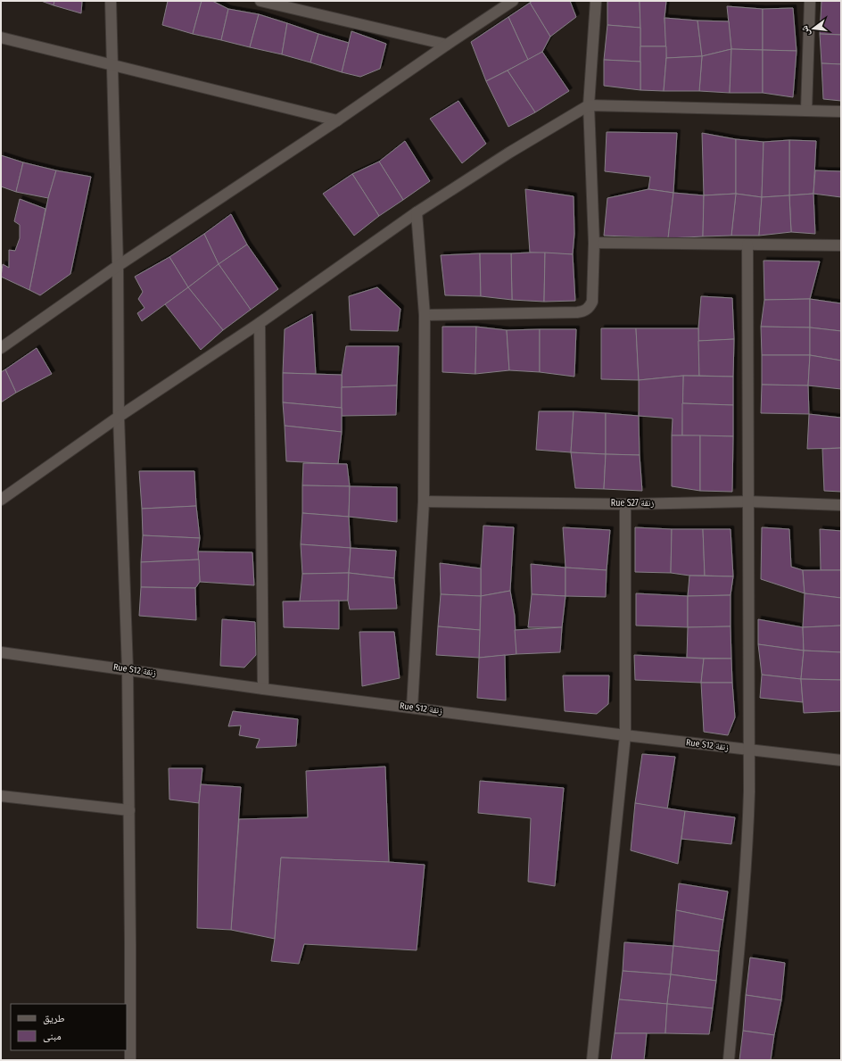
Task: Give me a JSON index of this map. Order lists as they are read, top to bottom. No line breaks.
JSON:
{"streets":{"street":["Rue S27 زنقة","Rue S12 زنقة"]},"legend":["طريق","مبنى"],"north":"left"}
